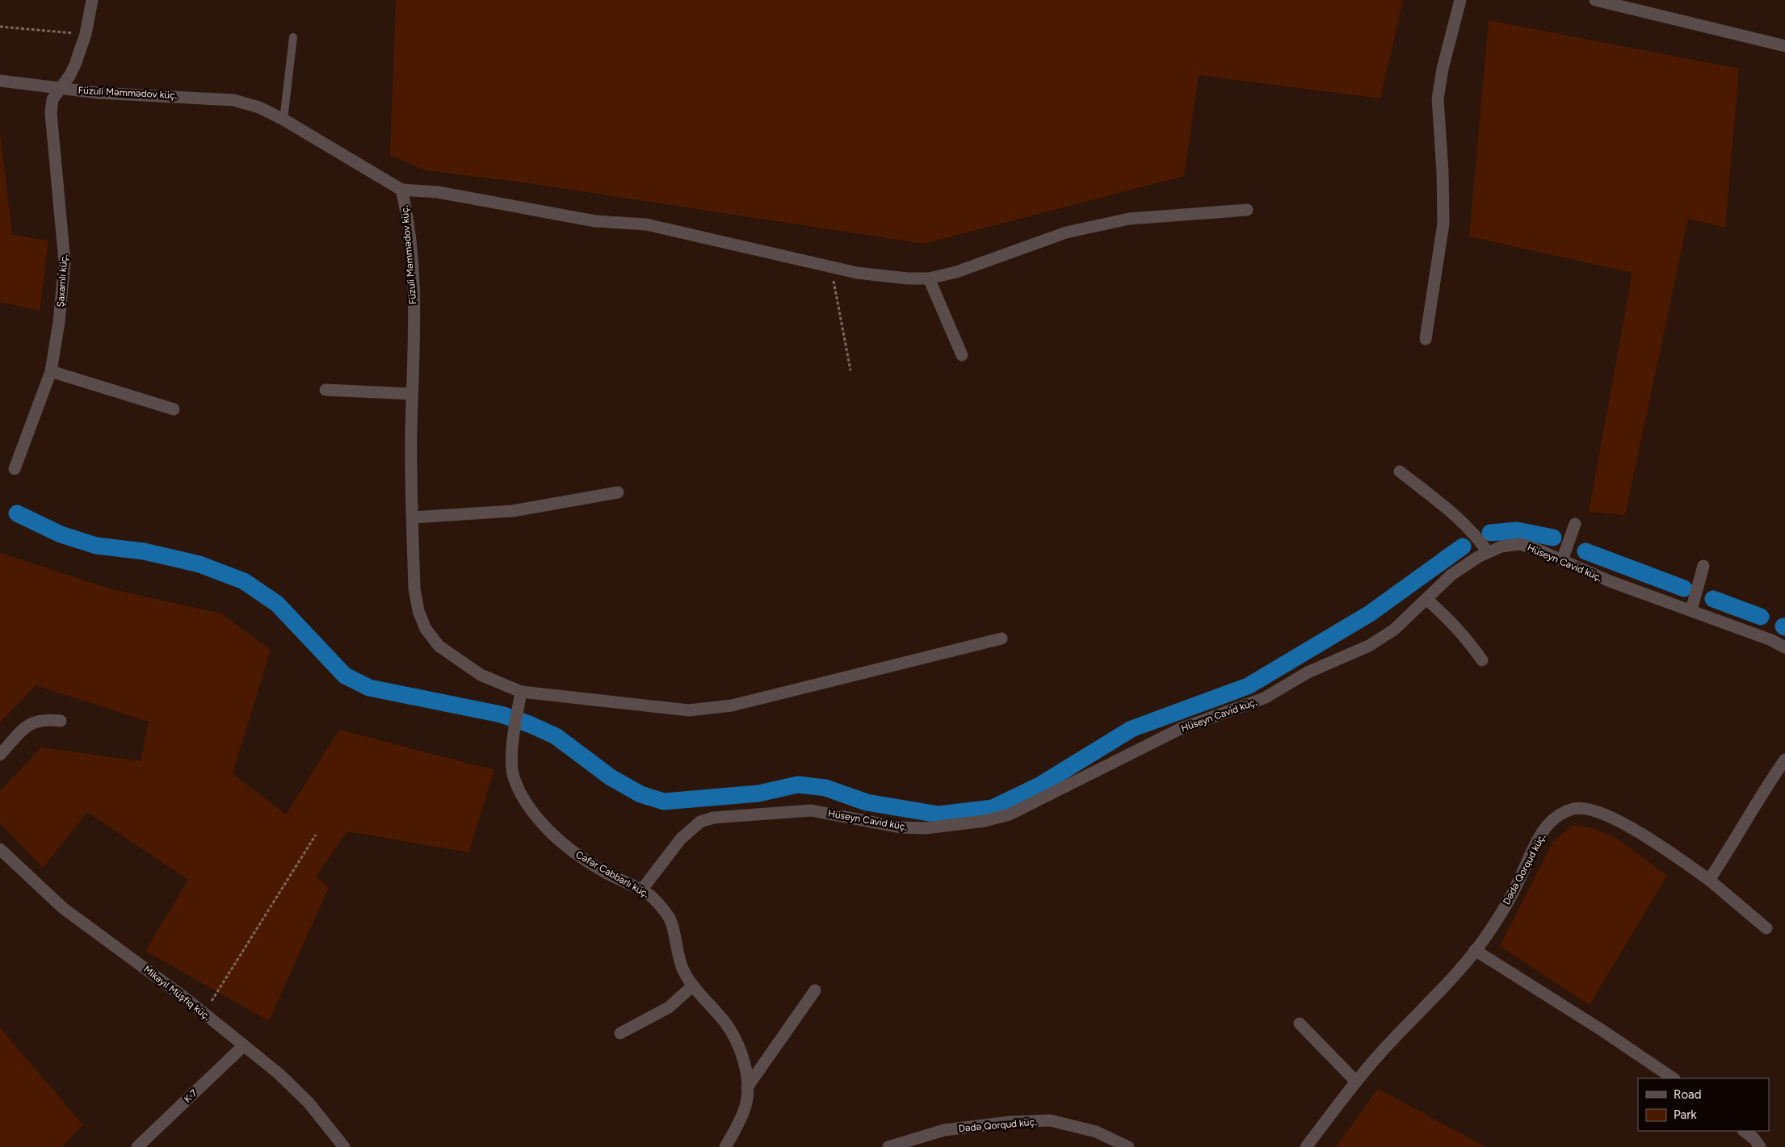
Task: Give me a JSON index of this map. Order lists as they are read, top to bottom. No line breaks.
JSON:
{"streets":{"street":["Füzuli Məmmədov küç.","Şaxamlı küç.","Hüseyn Cavid küç.","Dədə Qorqud küç.","Cəfər Cabbarlı küç.","Mikayıl Müşfiq küç.","K 7"]},"crossings":[["Füzuli Məmmədov küç.","Şaxamlı küç."],["Füzuli Məmmədov küç.","Cəfər Cabbarlı küç."],["Hüseyn Cavid küç.","Cəfər Cabbarlı küç."],["Mikayıl Müşfiq küç.","K 7"]],"legend":["Road","Park"]}
